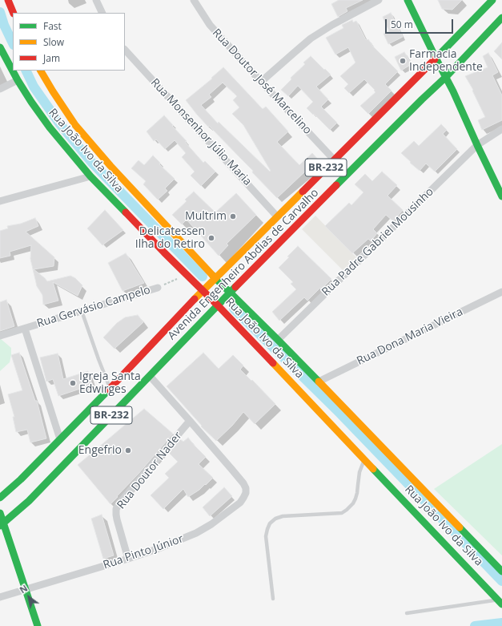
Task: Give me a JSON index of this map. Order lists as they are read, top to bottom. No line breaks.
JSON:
{"streets":{"main road":["Rua João Ivo da Silva","BR-232","Avenida Engenheiro Abdias de Carvalho"],"street":["Rua Doutor José Marcelino","Rua Monsenhor Júlio Maria","Rua Padre Gabriel Mousinho","Rua Gervásio Campelo","Rua Dona Maria Vieira","Rua Doutor Nader","Rua Pinto Júnior"]},"crossings":[["Rua Doutor José Marcelino","Avenida Engenheiro Abdias de Carvalho"],["Rua Monsenhor Júlio Maria","Avenida Engenheiro Abdias de Carvalho"],["Rua João Ivo da Silva","Rua Padre Gabriel Mousinho"],["Rua João Ivo da Silva","Avenida Engenheiro Abdias de Carvalho"],["Rua João Ivo da Silva","Rua Gervásio Campelo"],["Rua João Ivo da Silva","Rua Dona Maria Vieira"],["Rua Doutor Nader","Rua Pinto Júnior"]],"places":["Farmacia Independente","Multrim","Delicatessen Ilha do Retiro","Igreja Santa Edwirges","Engefrio"],"legend":["Fast","Slow","Jam"],"scale_bar":"50 m","north":"top left"}
